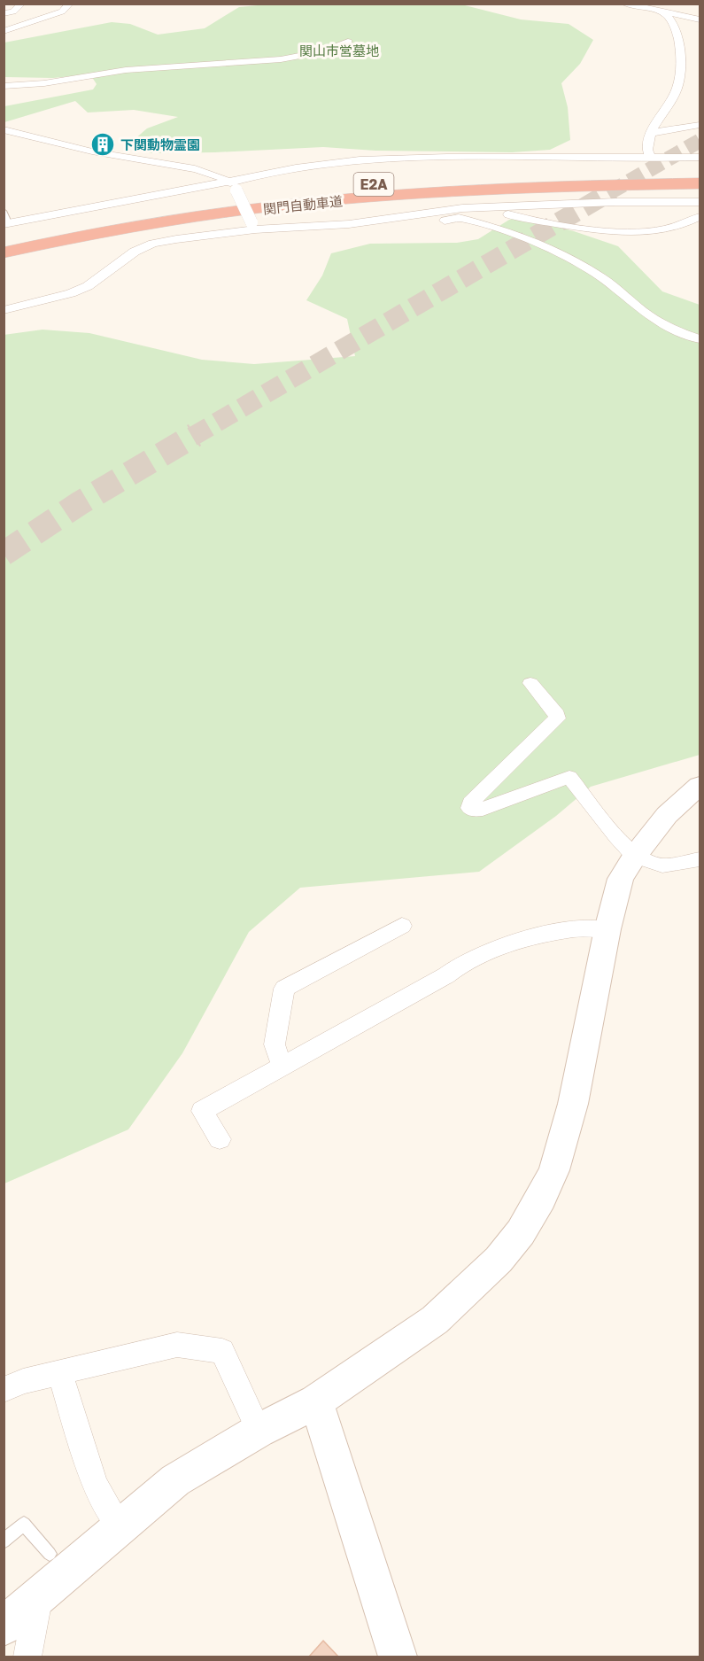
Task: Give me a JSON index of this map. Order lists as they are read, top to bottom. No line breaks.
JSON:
{"streets":{"highway":["E2A","関門自動車道"]},"parks":["関山市営墓地"],"places":{"building":["下関動物霊園"]}}
